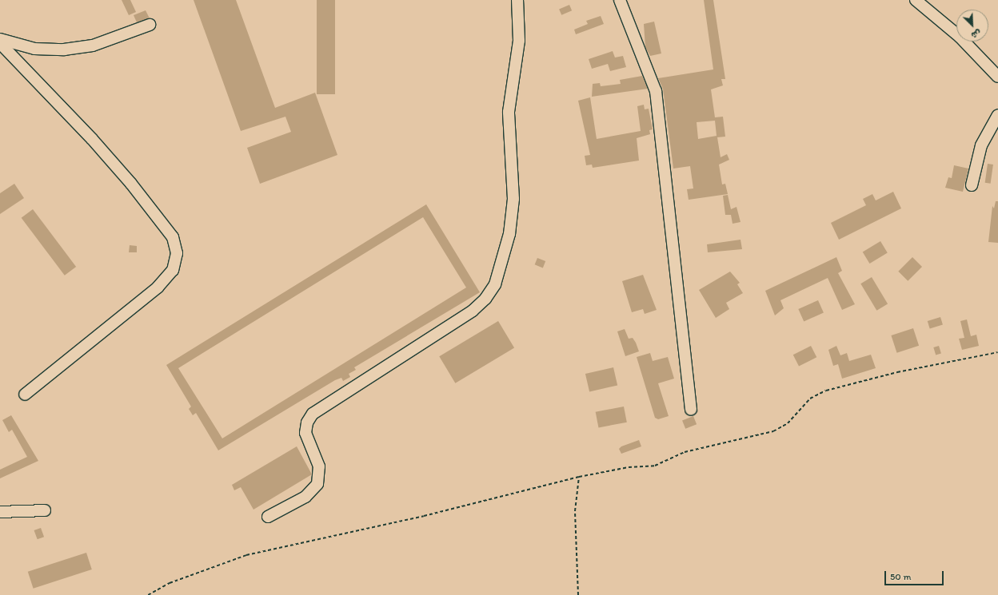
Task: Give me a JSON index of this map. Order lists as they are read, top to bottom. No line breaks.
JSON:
{"scale_bar":"50 m","north":"bottom right"}
